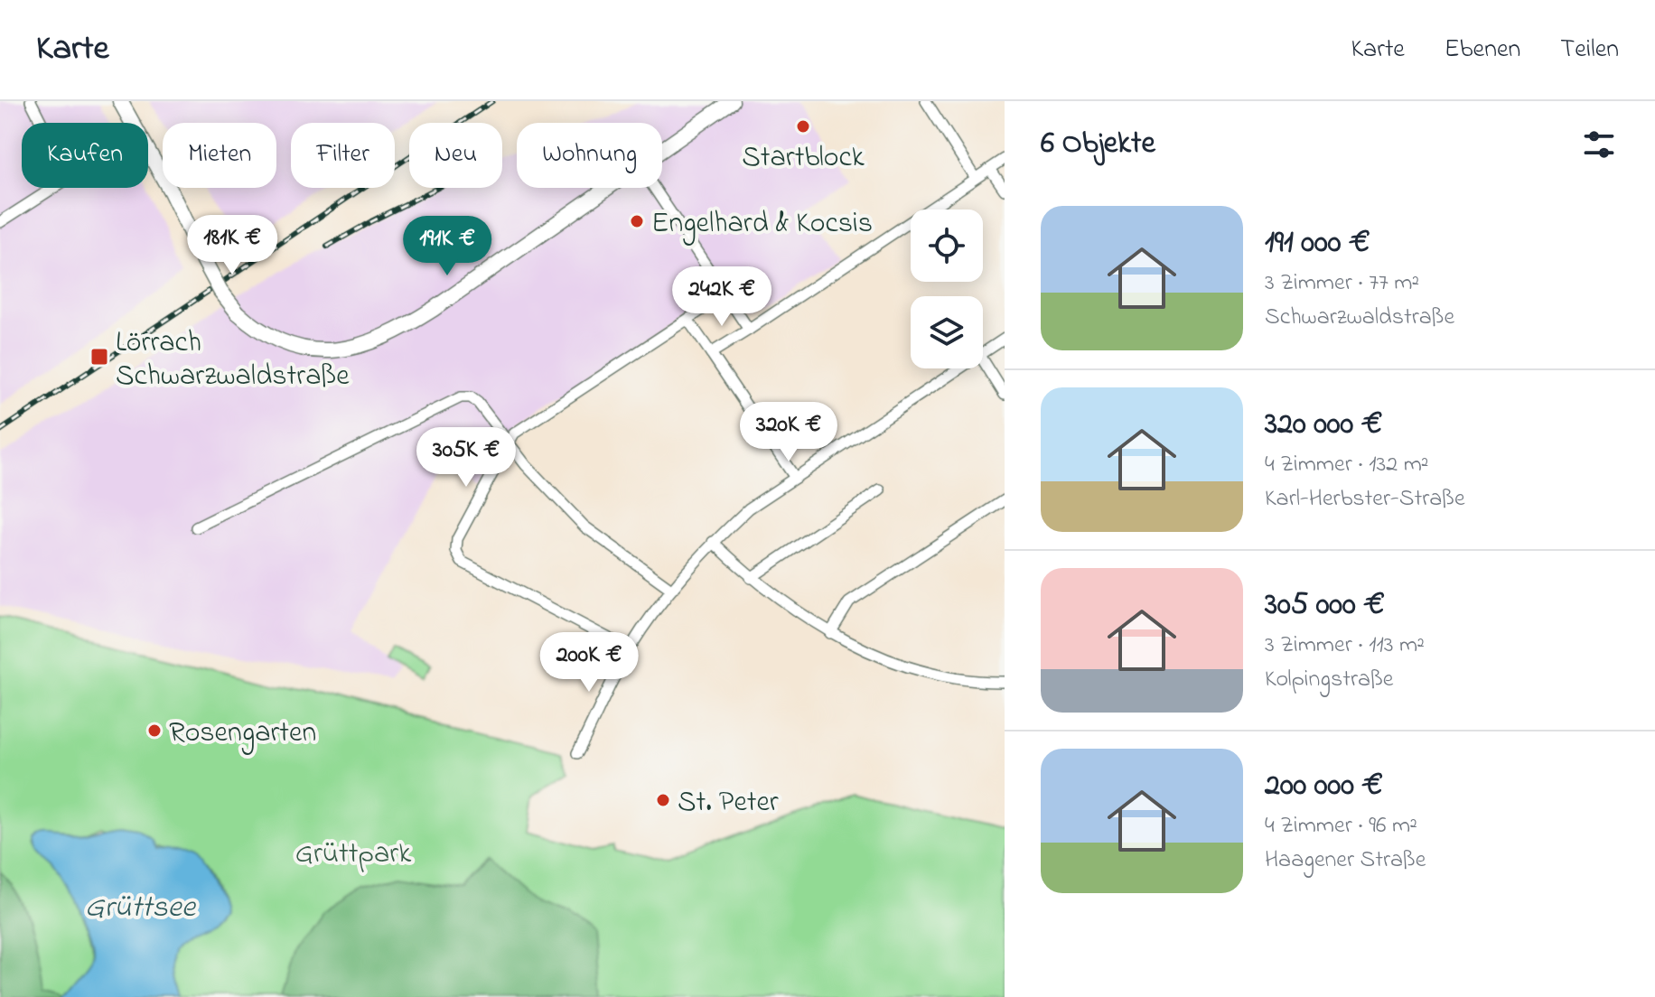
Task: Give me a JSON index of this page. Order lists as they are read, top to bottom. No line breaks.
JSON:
{"water":["Grüttsee"],"parks":["Grüttpark"],"places":{"other":["Startblock","Engelhard & Kocsis","Rosengarten","St. Peter"],"transit":["Lörrach Schwarzwaldstraße"]},"page":{"header":"Karte","nav":["Karte","Ebenen","Teilen"],"heading":"6 Objekte","chip":["Kaufen","Mieten","Filter","Neu","Wohnung"],"list":[{"name":"191 000 €","note":"3 Zimmer · 77 m² · Schwarzwaldstraße"},{"name":"320 000 €","note":"4 Zimmer · 132 m² · Karl-Herbster-Straße"},{"name":"305 000 €","note":"3 Zimmer · 113 m² · Kolpingstraße"},{"name":"200 000 €","note":"4 Zimmer · 96 m² · Haagener Straße"}],"price":["181K €","191K €","242K €","320K €","305K €","200K €"]}}
